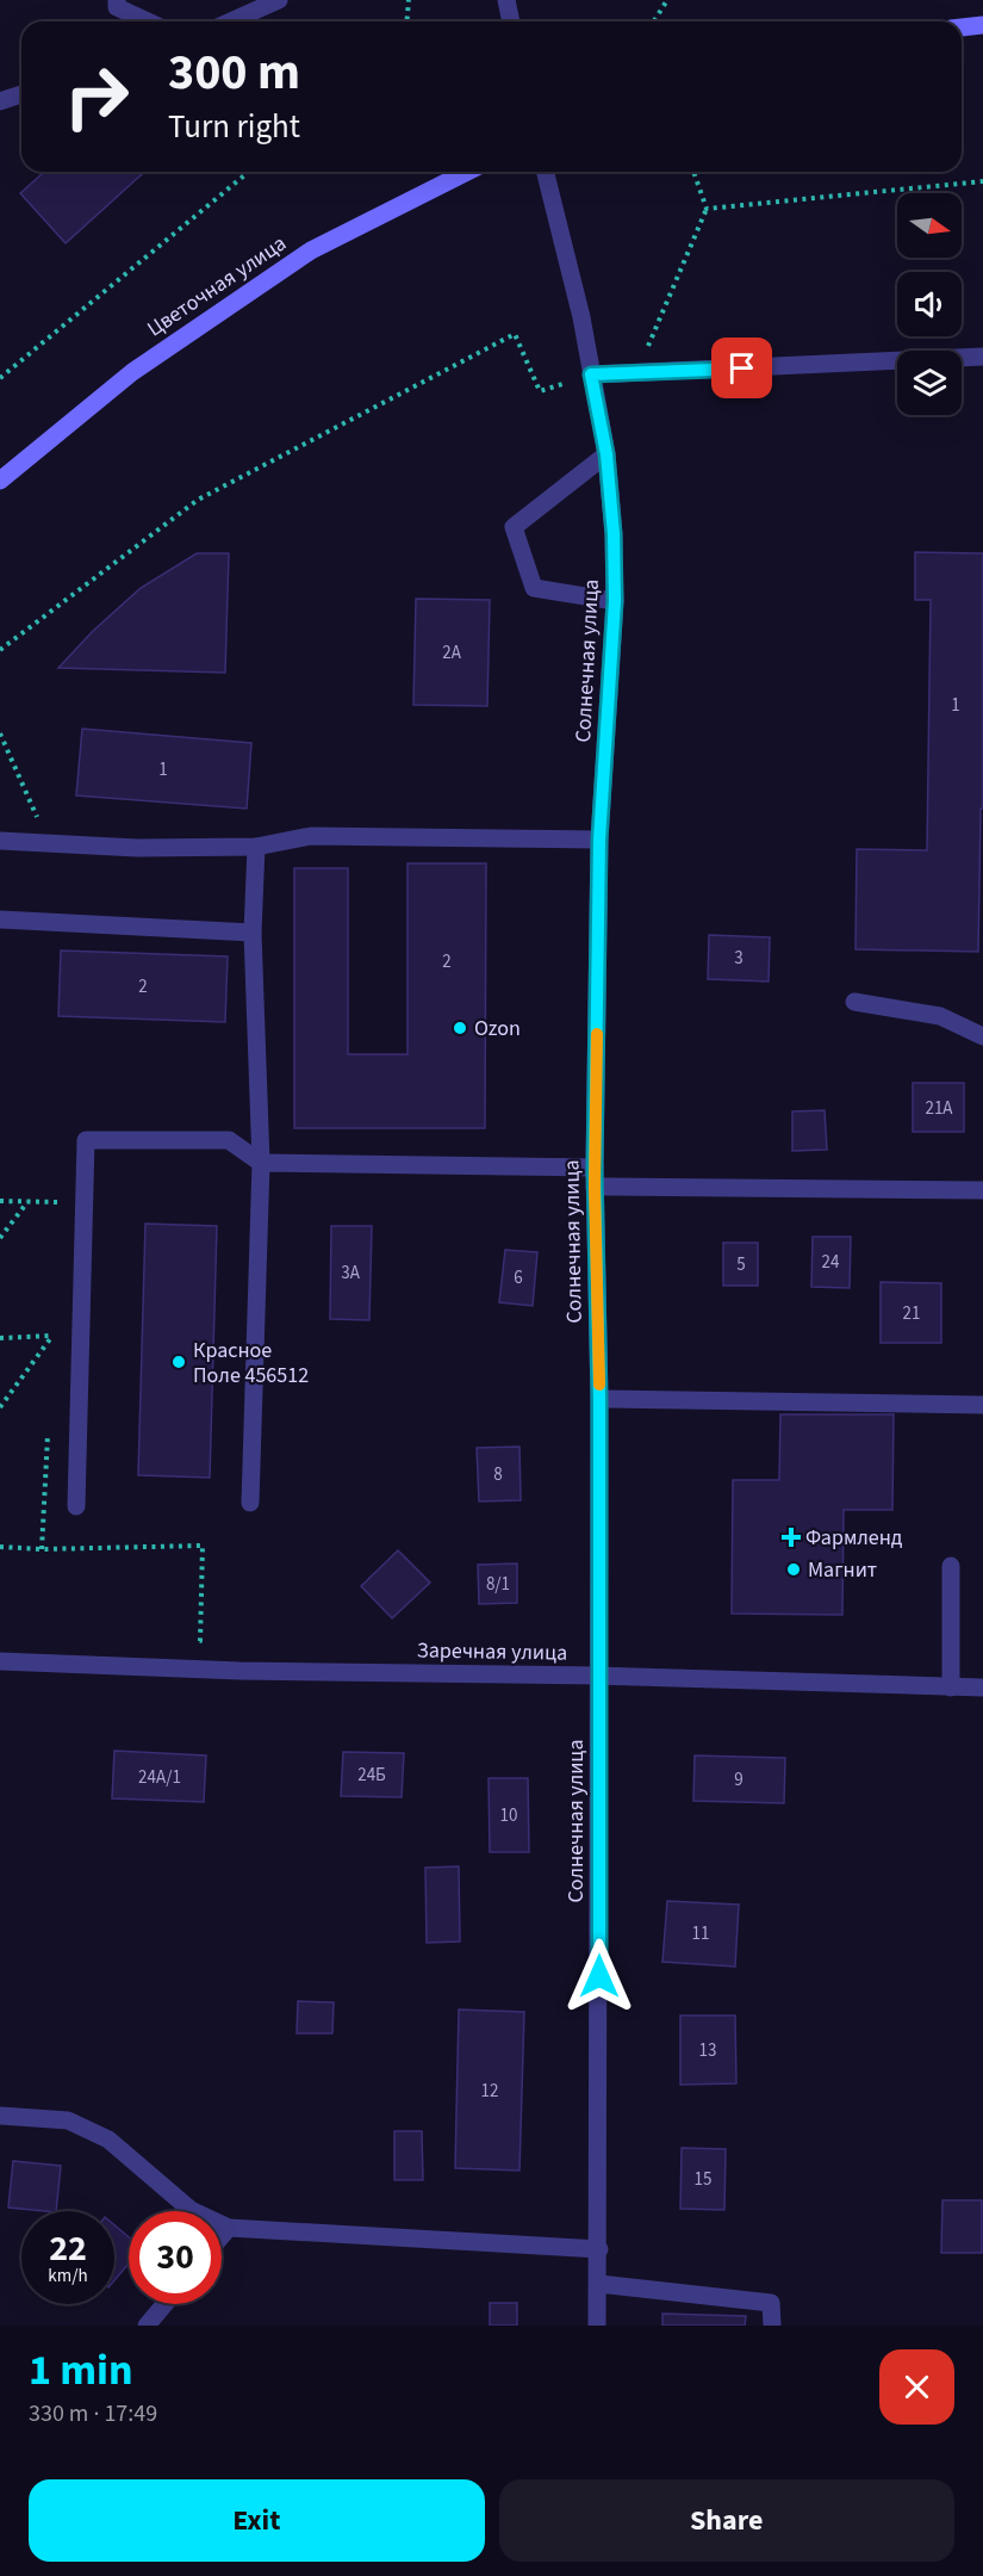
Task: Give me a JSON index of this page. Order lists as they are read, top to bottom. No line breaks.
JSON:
{"streets":{"main road":["Цветочная улица"],"street":["Солнечная улица","Заречная улица"]},"crossings":[["Солнечная улица","Заречная улица"]],"places":{"other":["Ozon","Красное Поле 456512","Магнит"],"health":["Фармленд"]},"house_numbers":["2А","1","1","3","2","2","21А","24","5","3А","6","21","8","8/1","24Б","24А/1","9","10","11","13","12","15"],"north":"right","page":{"turn":["300 m","Turn right"],"speed":"22 km/h","limit":"30","heading":["1 min","330 m · 17:49"],"buttons":["Exit","Share"]}}
